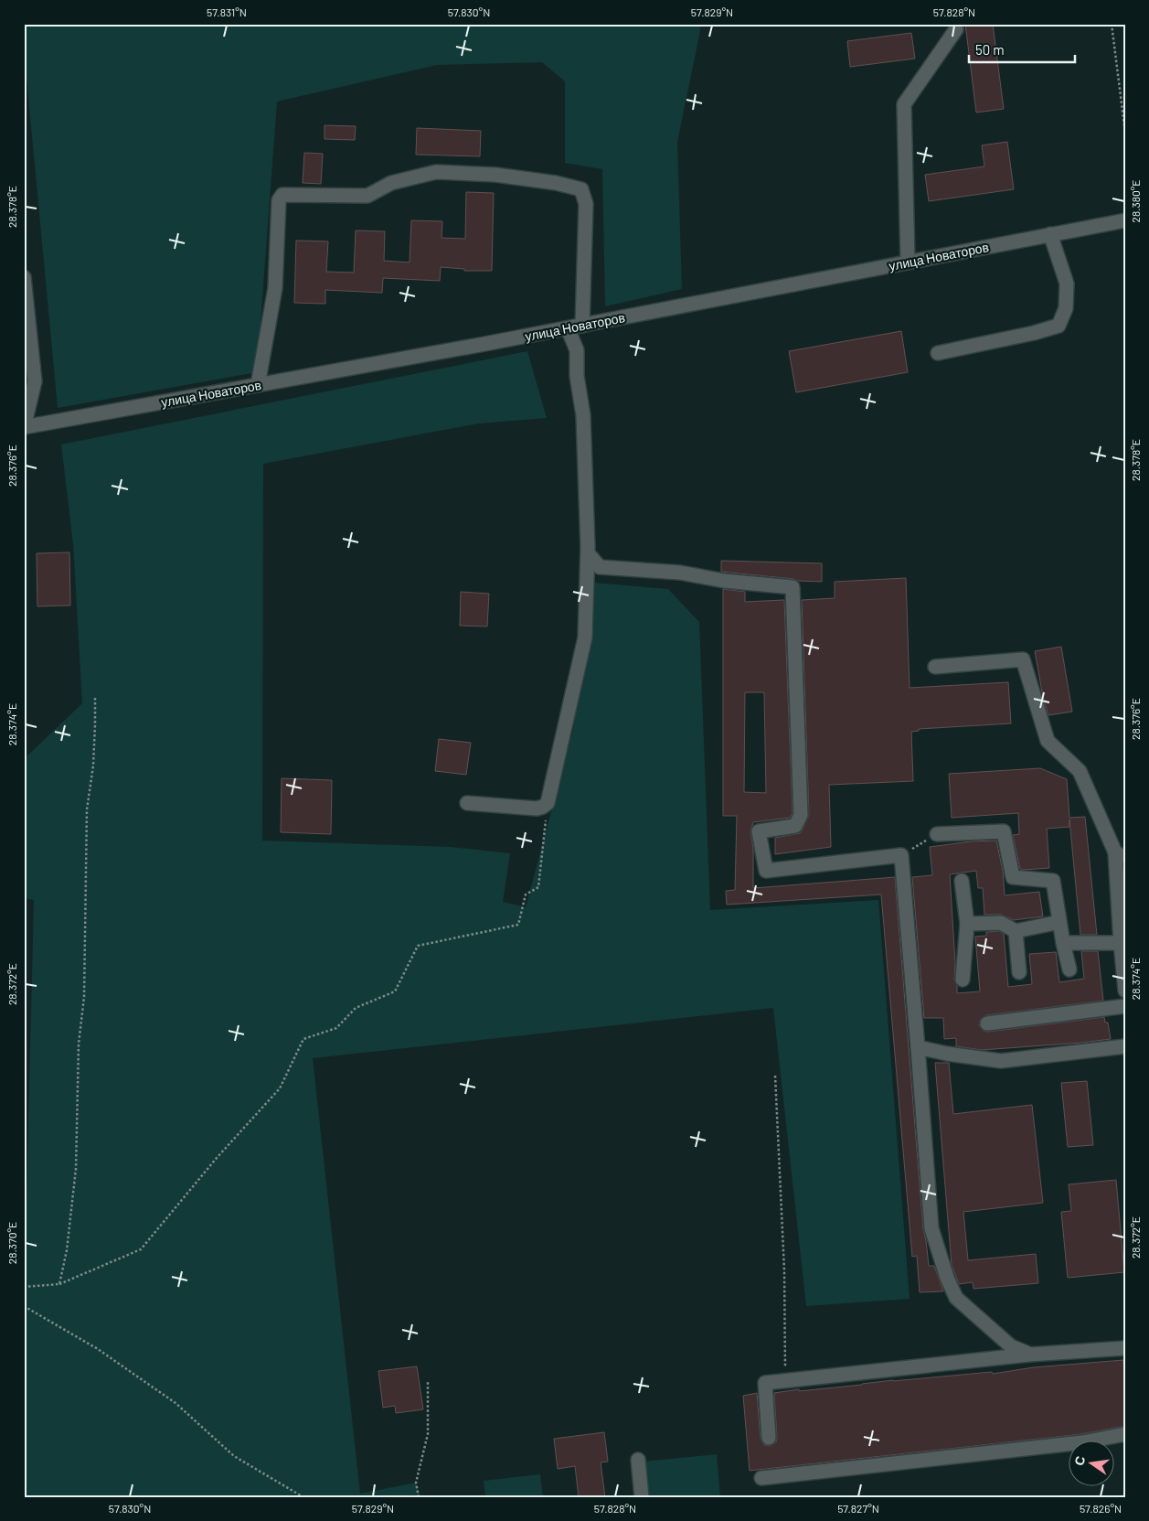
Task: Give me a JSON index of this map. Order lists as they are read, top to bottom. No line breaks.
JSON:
{"streets":{"street":["улица Новаторов"]},"scale_bar":"50 m","north":"left","coordinates":["57.831°N","57.830°N","57.829°N","57.828°N","28.380°E","28.378°E","28.376°E","28.374°E","28.372°E","28.370°E","57.827°N","57.826°N"]}
